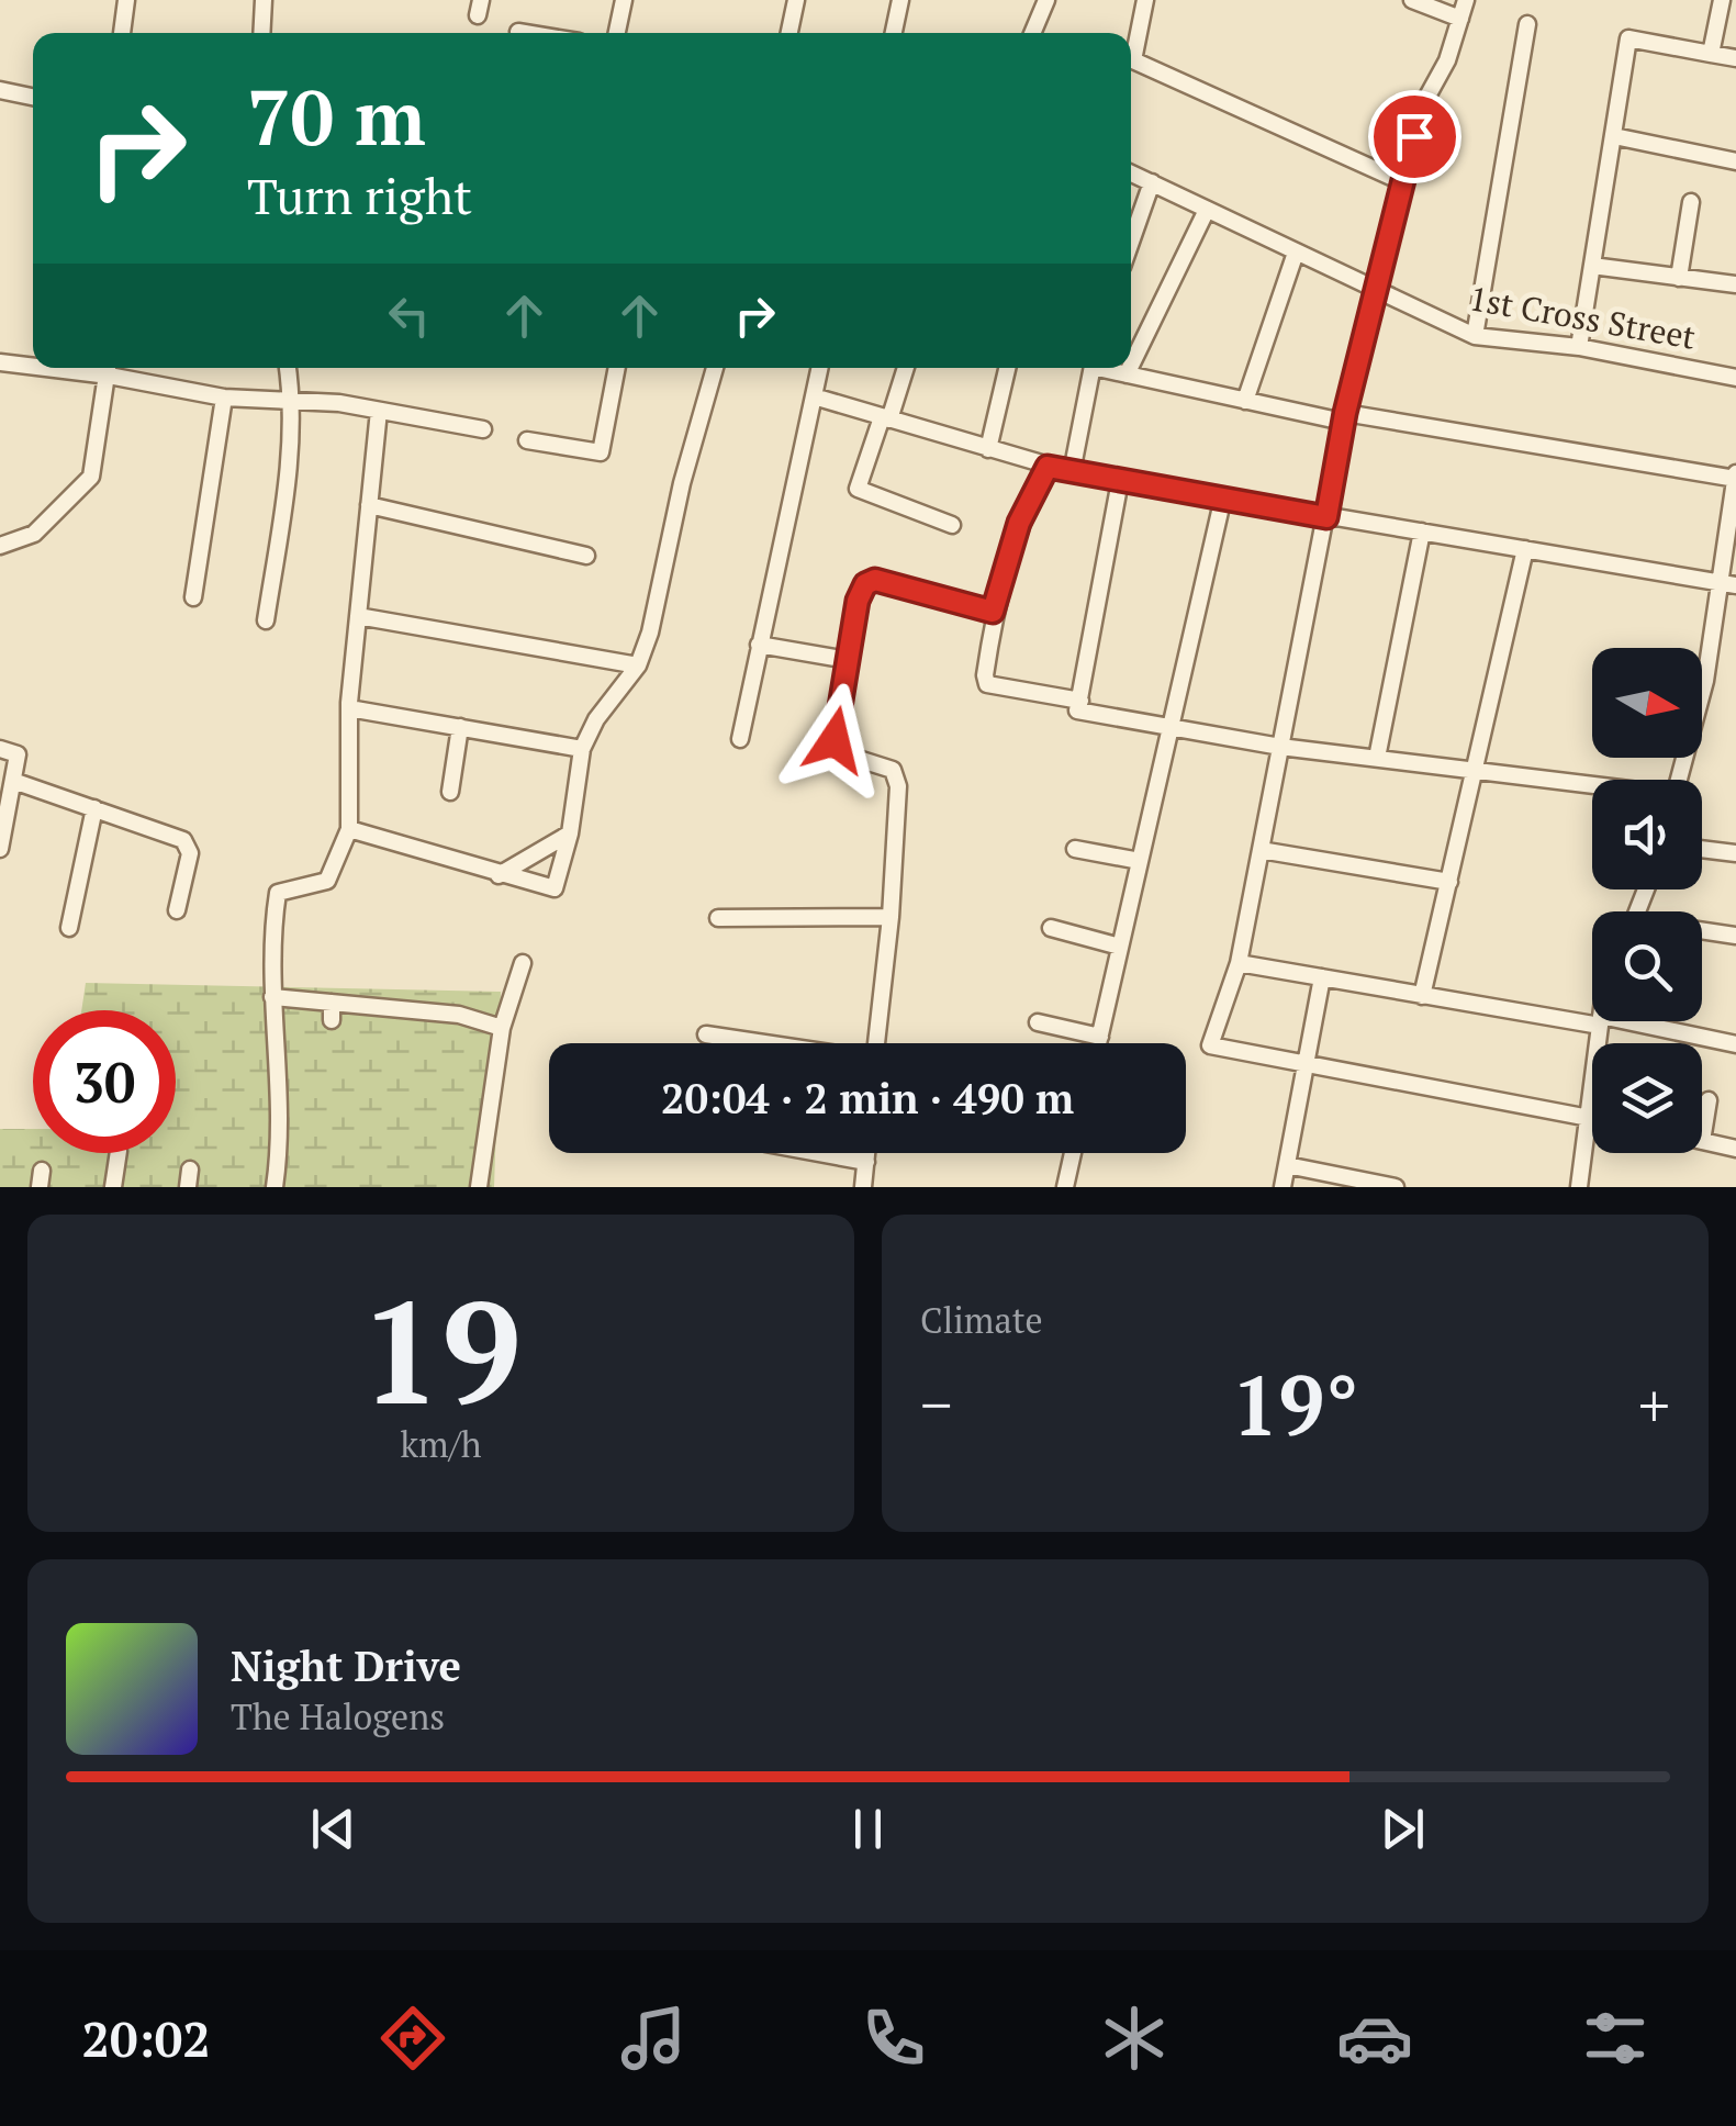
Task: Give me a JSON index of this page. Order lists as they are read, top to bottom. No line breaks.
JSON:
{"streets":{"street":["1st Cross Street"]},"north":"right","page":{"turn":["70 m","Turn right"],"limit":"30","trip":"20:04 · 2 min · 490 m","tile":[["19","km/h"],"Climate"],"heat":["−","19°","+"],"song":["Night Drive","The Halogens"],"tabs":"20:02"}}
